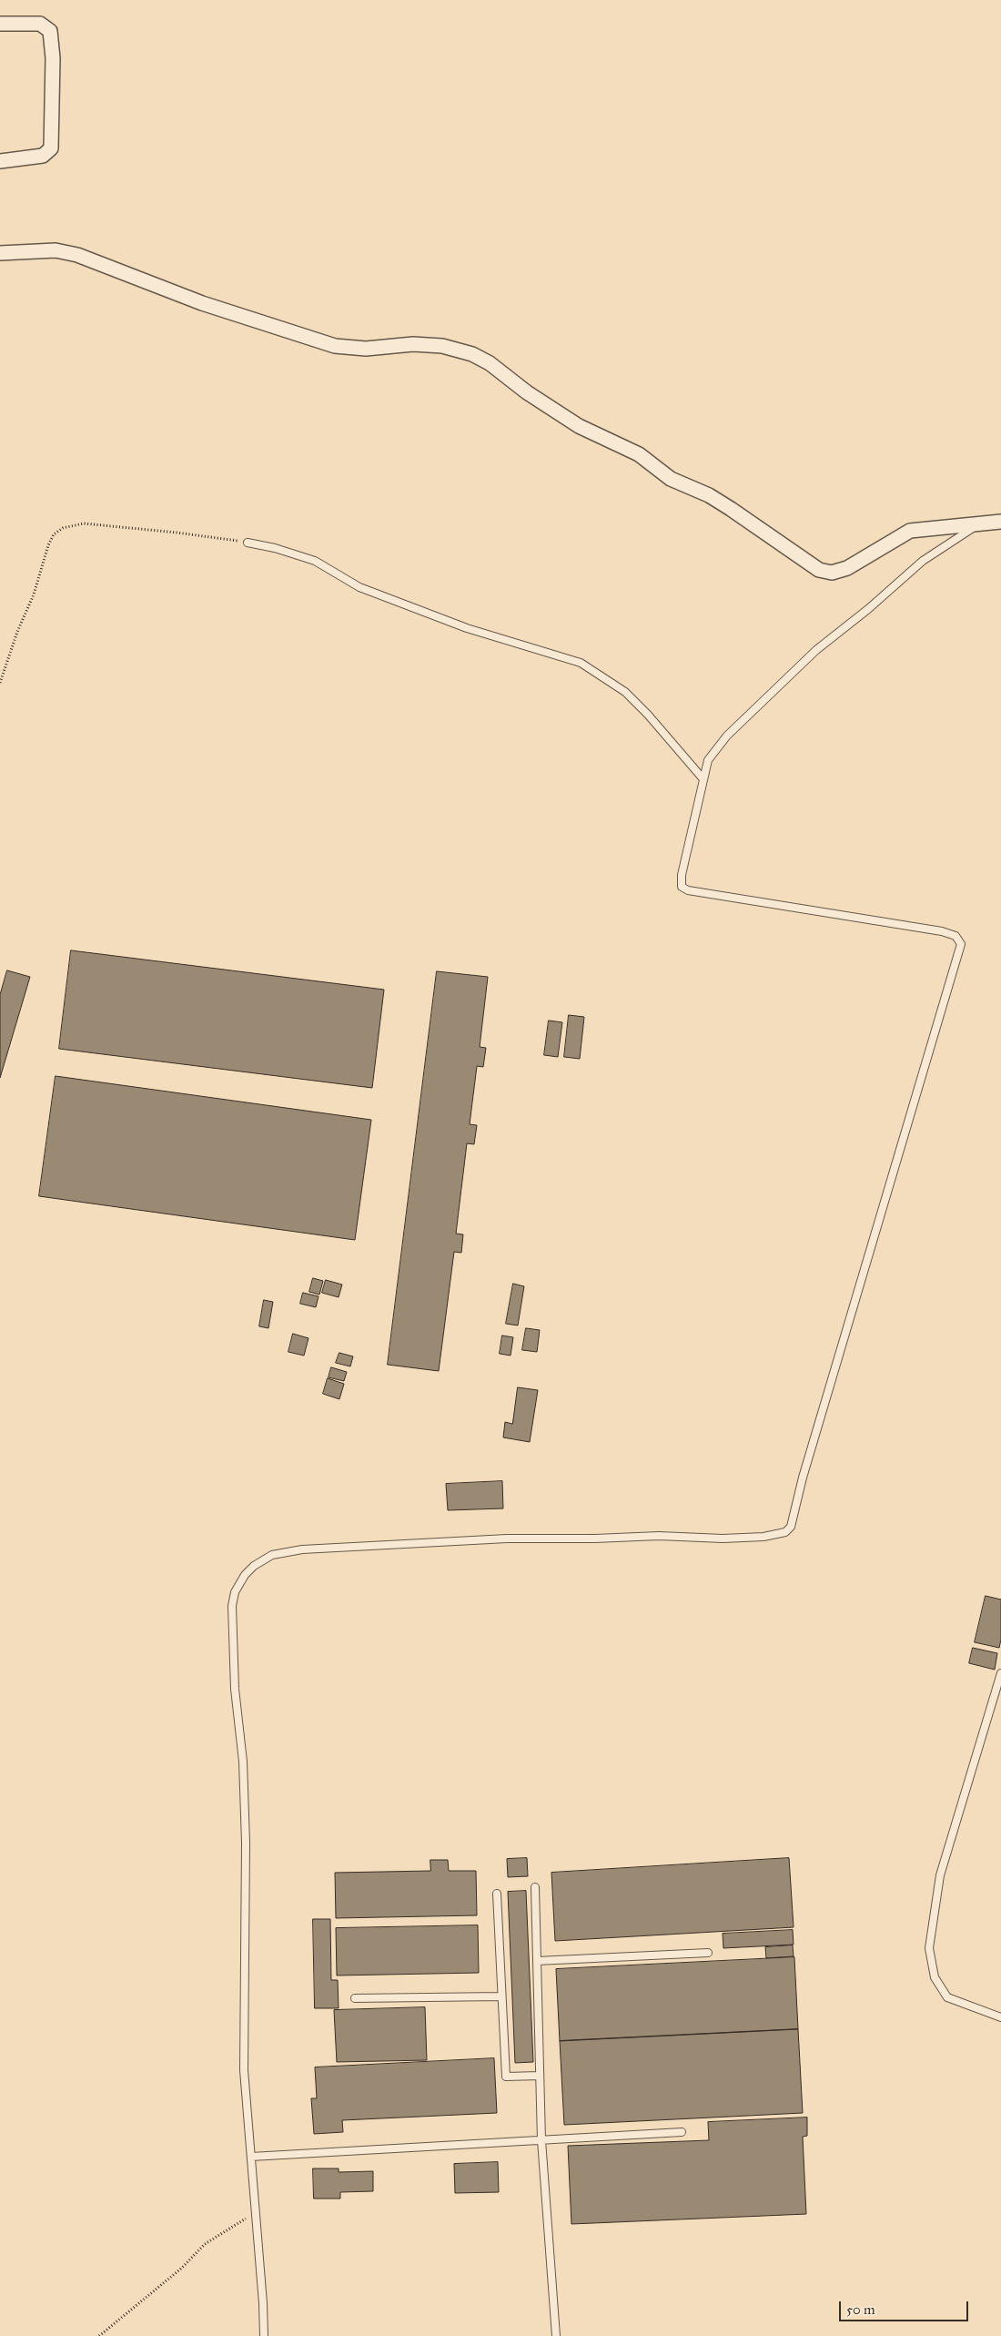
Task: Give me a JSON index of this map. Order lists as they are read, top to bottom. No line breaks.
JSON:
{"scale_bar":"50 m"}
